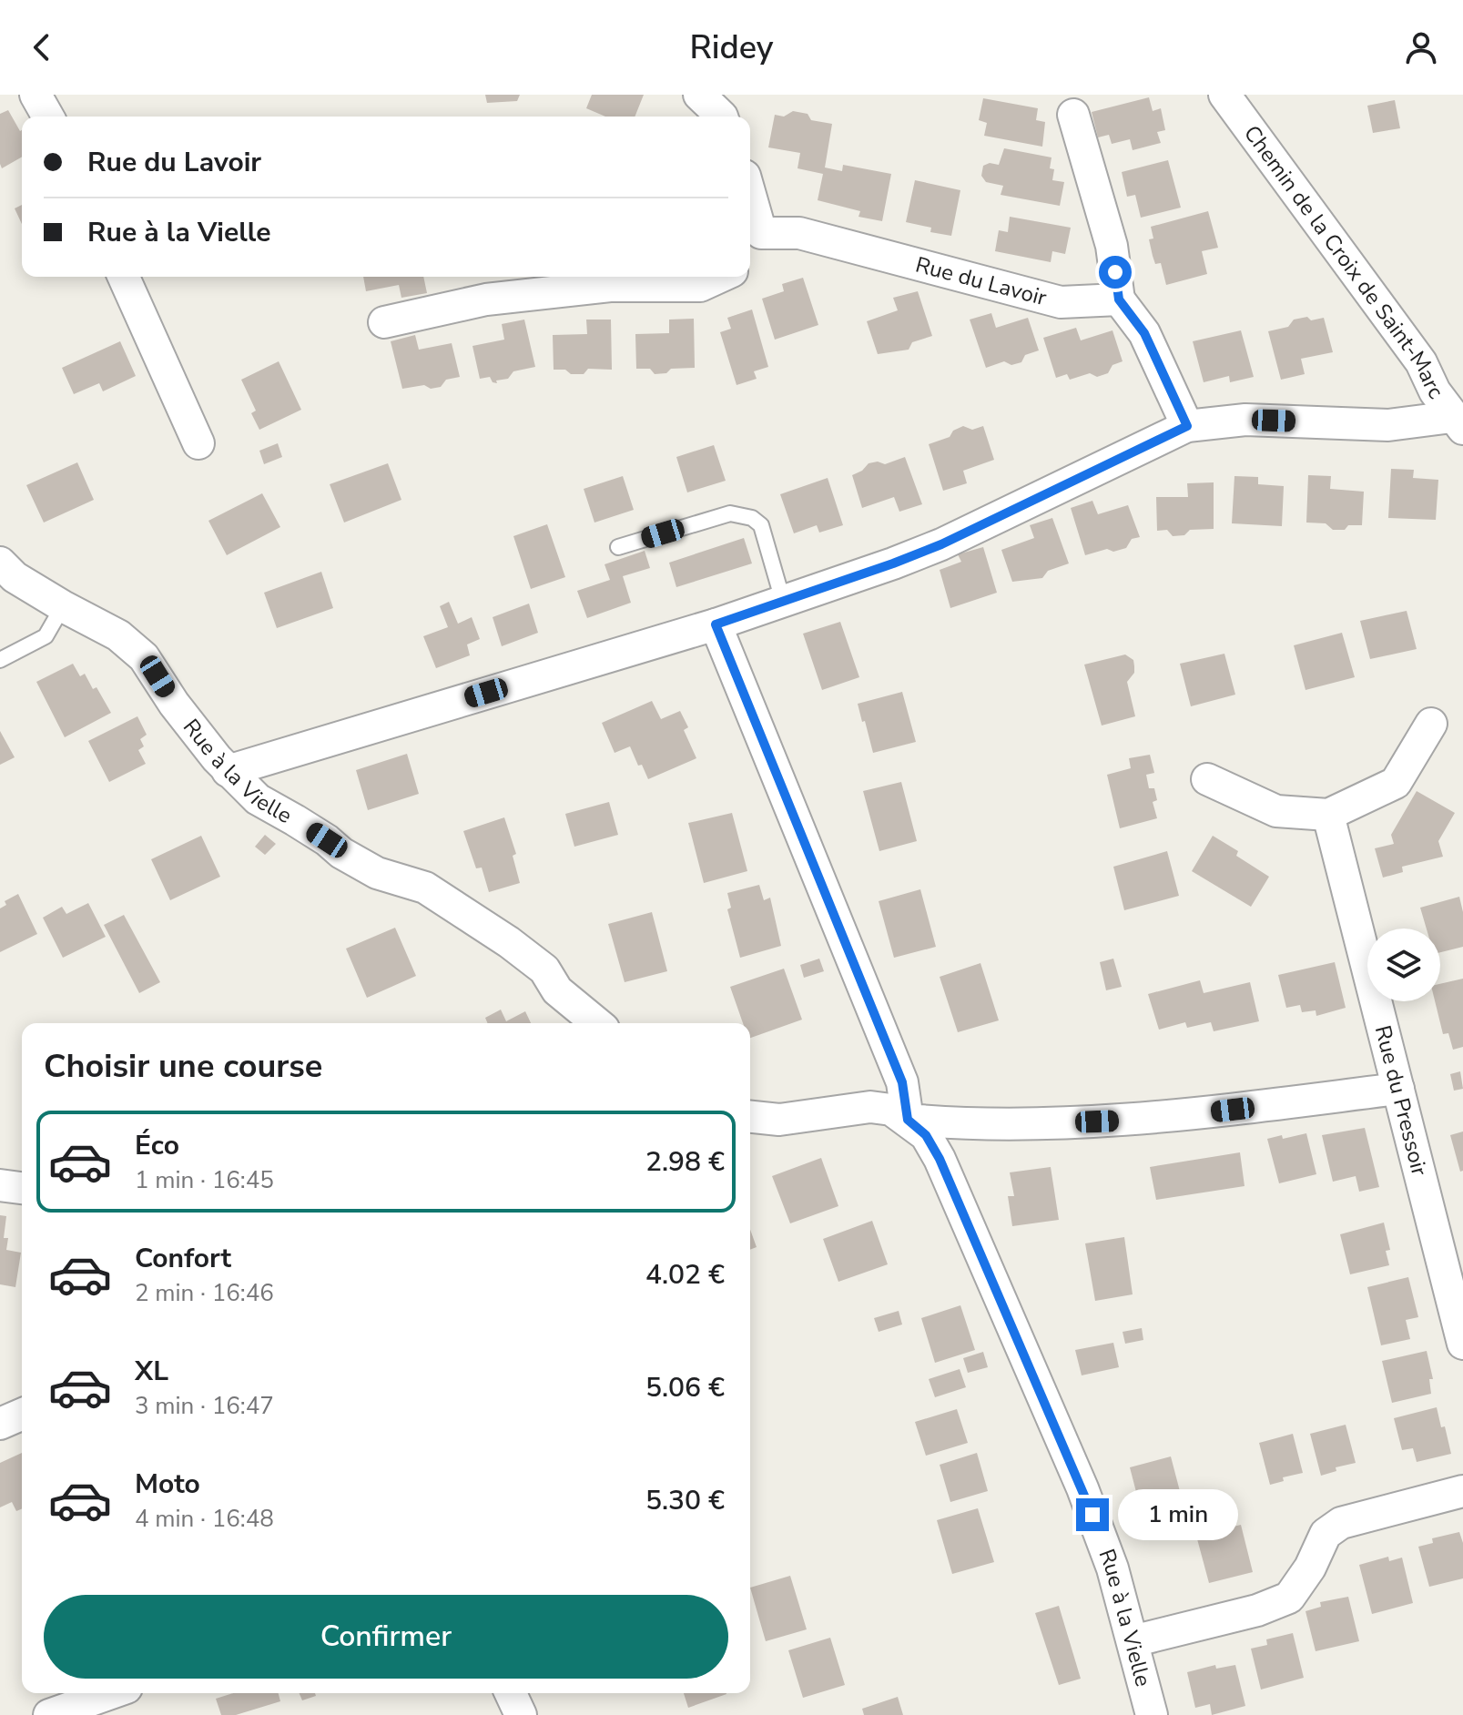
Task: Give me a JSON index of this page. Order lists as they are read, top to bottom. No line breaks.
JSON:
{"streets":{"street":["Chemin de la Croix de Saint-Marc","Rue du Lavoir","Rue à la Vielle","Rue du Pressoir"]},"page":{"header":"Ridey","banner":["Rue du Lavoir","Rue à la Vielle"],"heading":"Choisir une course","list":[{"name":"Éco","note":"1 min · 16:45","value":"2.98 €"},{"name":"Confort","note":"2 min · 16:46","value":"4.02 €"},{"name":"XL","note":"3 min · 16:47","value":"5.06 €"},{"name":"Moto","note":"4 min · 16:48","value":"5.30 €"}],"bubble":"1 min","buttons":"Confirmer"}}
